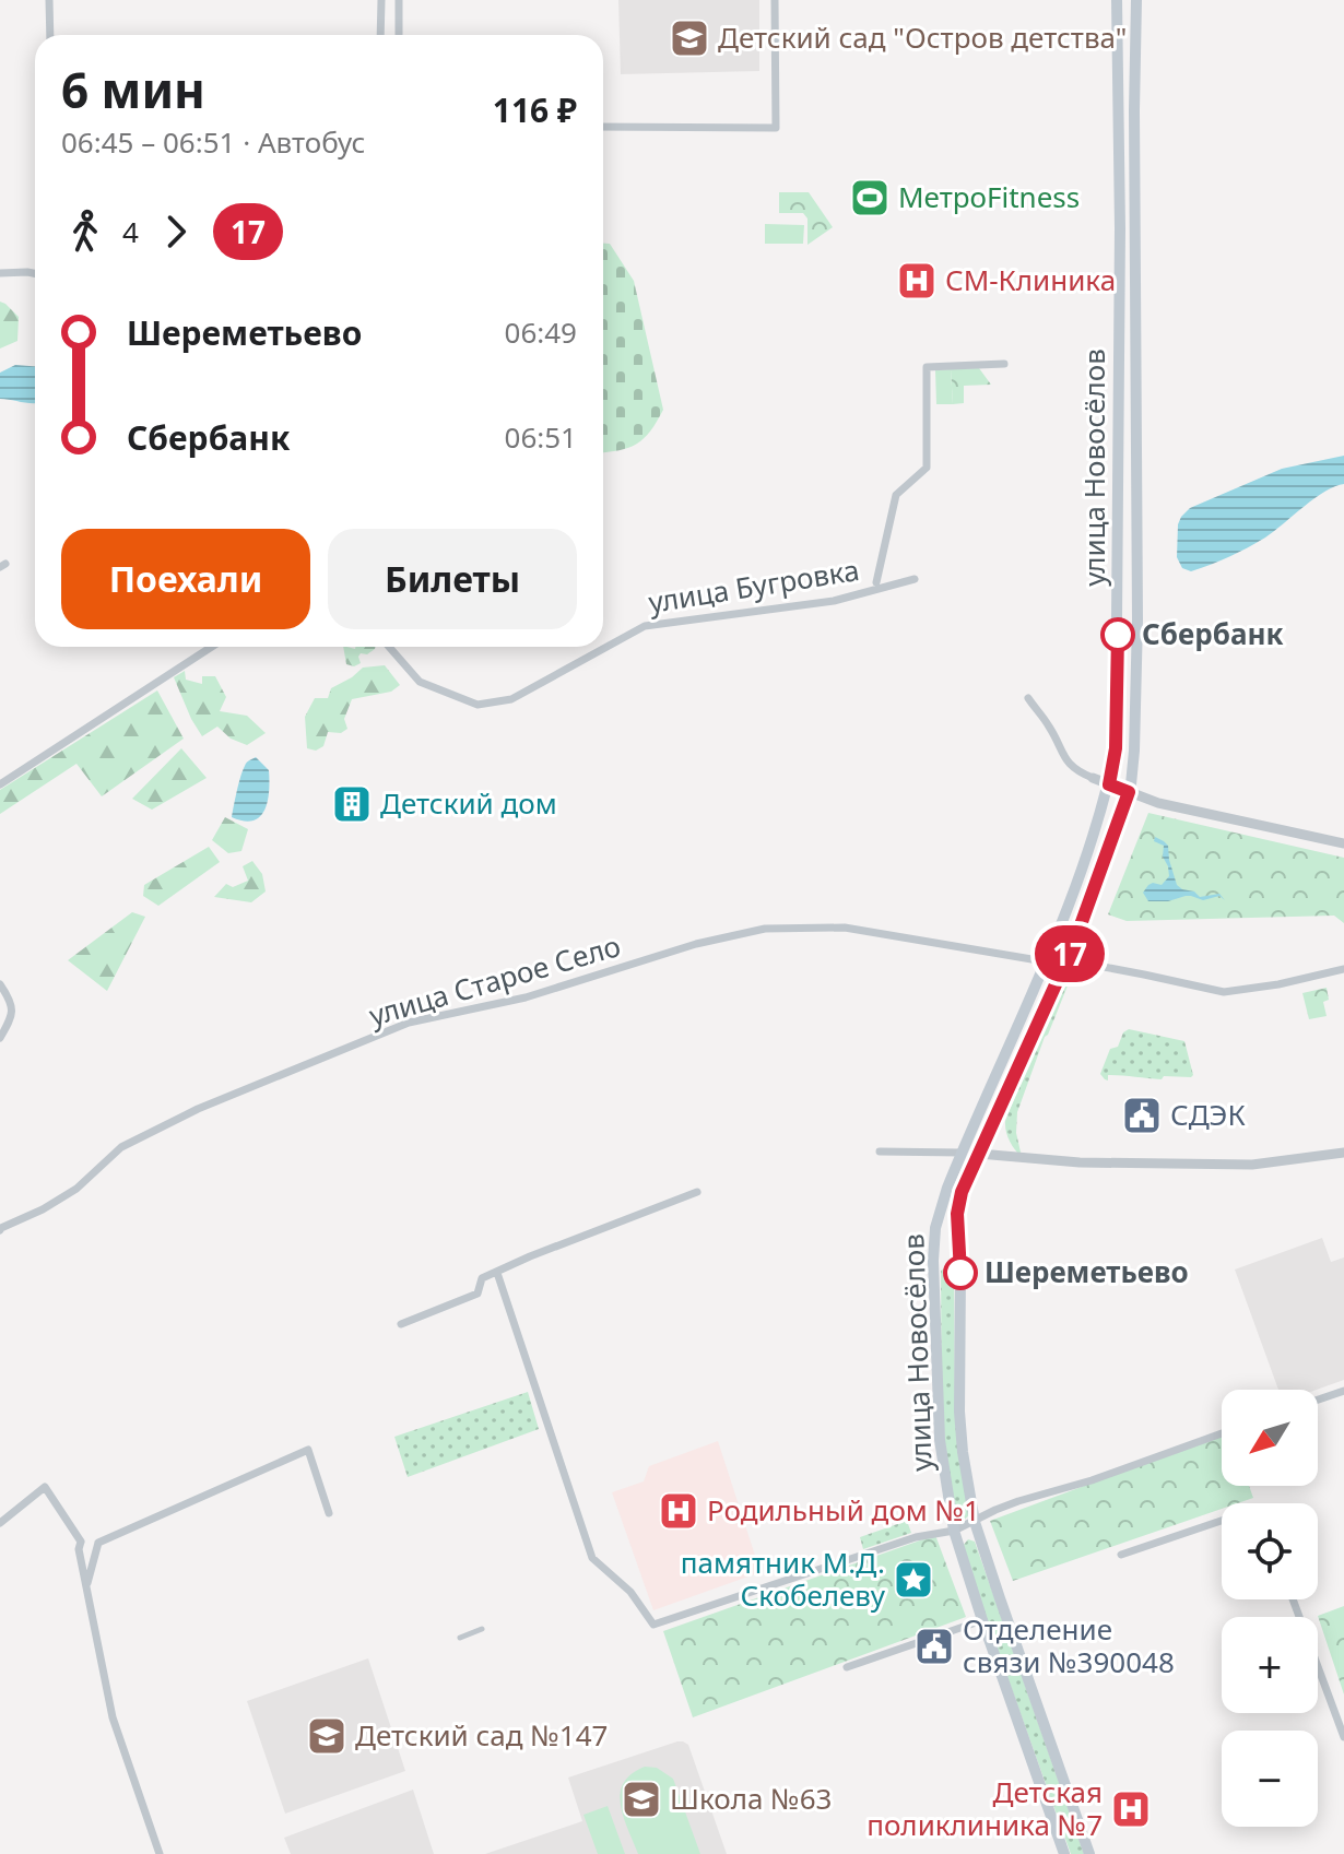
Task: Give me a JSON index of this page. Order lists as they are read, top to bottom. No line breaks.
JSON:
{"streets":{"main road":["улица Новосёлов"],"street":["улица Бугровка","улица Старое Село"]},"crossings":[["улица Новосёлов","улица Старое Село"]],"places":{"school or university":["Детский сад \"Остров детства\"","Детский сад №147","Школа №63"],"sports":["МетроFitness"],"hospital":["СМ-Клиника","Родильный дом №1","Детская поликлиника №7"],"other":["Сбербанк","Шереметьево"],"building":["Детский дом"],"public building":["СДЭК","Отделение связи №390048"],"place":["памятник М.Д. Скобелеву"]},"lines":["bus line 17"],"north":"bottom left","page":{"on_map":"17","heading":["6 мин","06:45 – 06:51 · Автобус","116 ₽"],"legs":["4","17"],"list":[{"name":"Шереметьево","value":"06:49"},{"name":"Сбербанк","value":"06:51"}],"buttons":["Поехали","Билеты"],"map_buttons":["+","−"]}}
